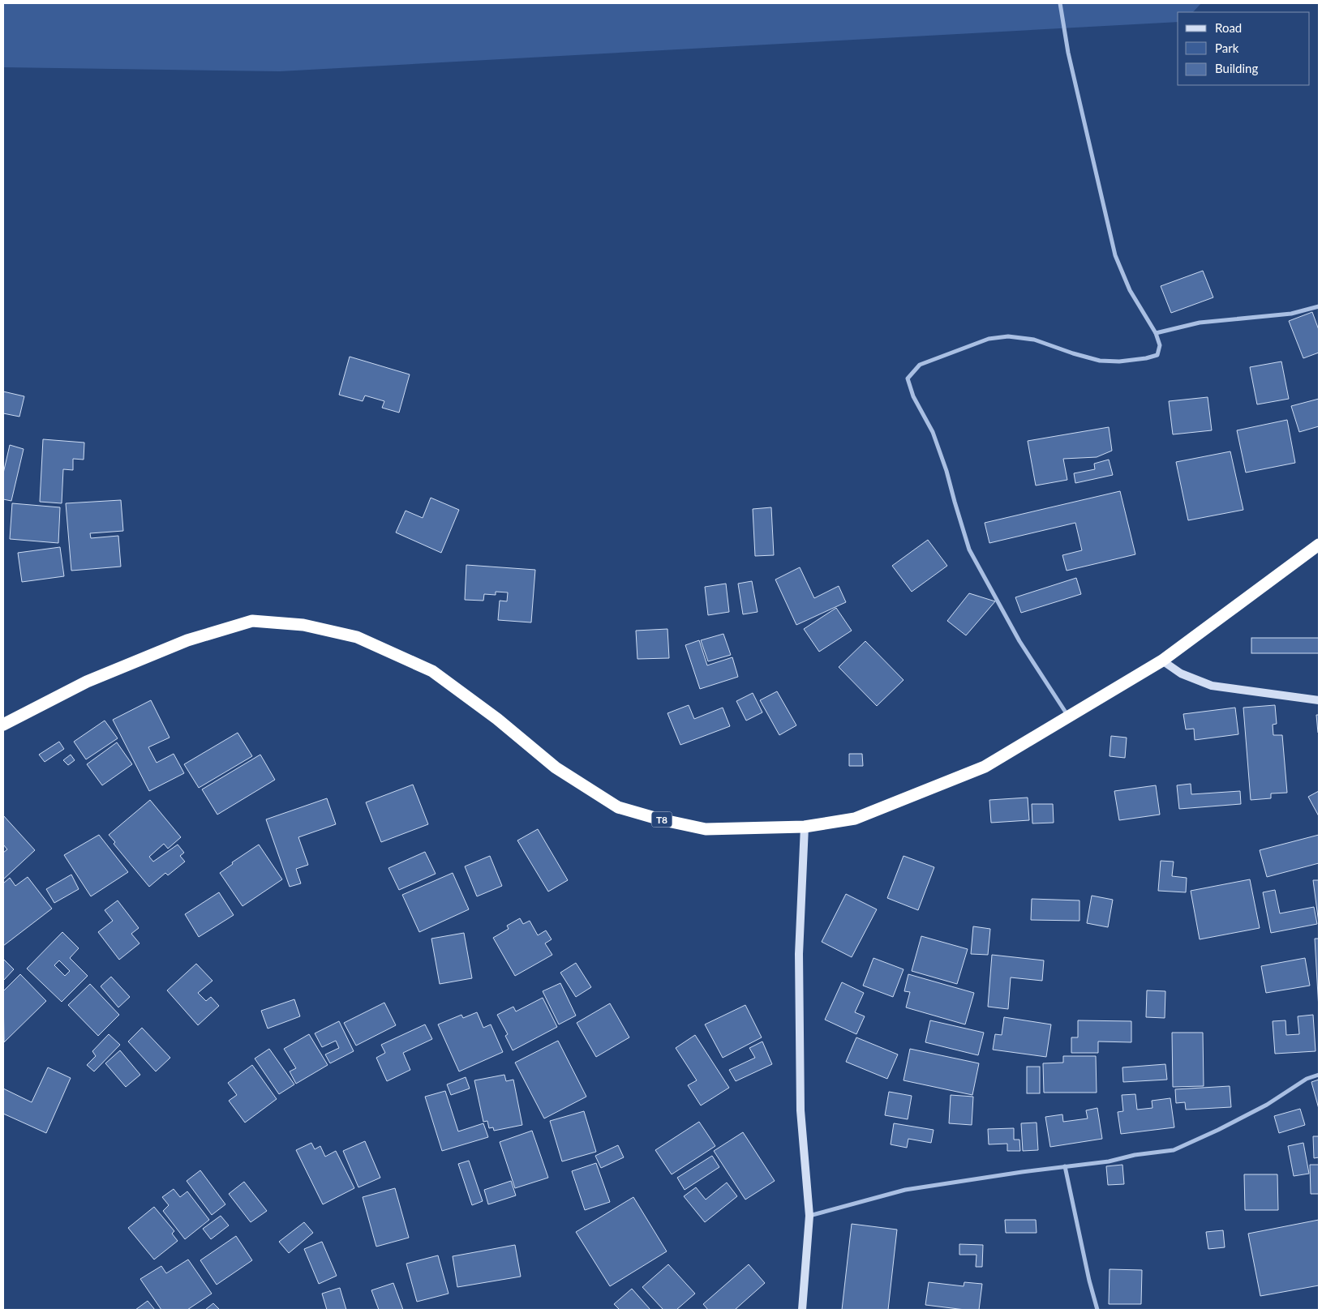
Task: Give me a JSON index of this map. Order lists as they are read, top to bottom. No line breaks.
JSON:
{"streets":{"highway":["T8"]},"legend":["Road","Park","Building"]}
